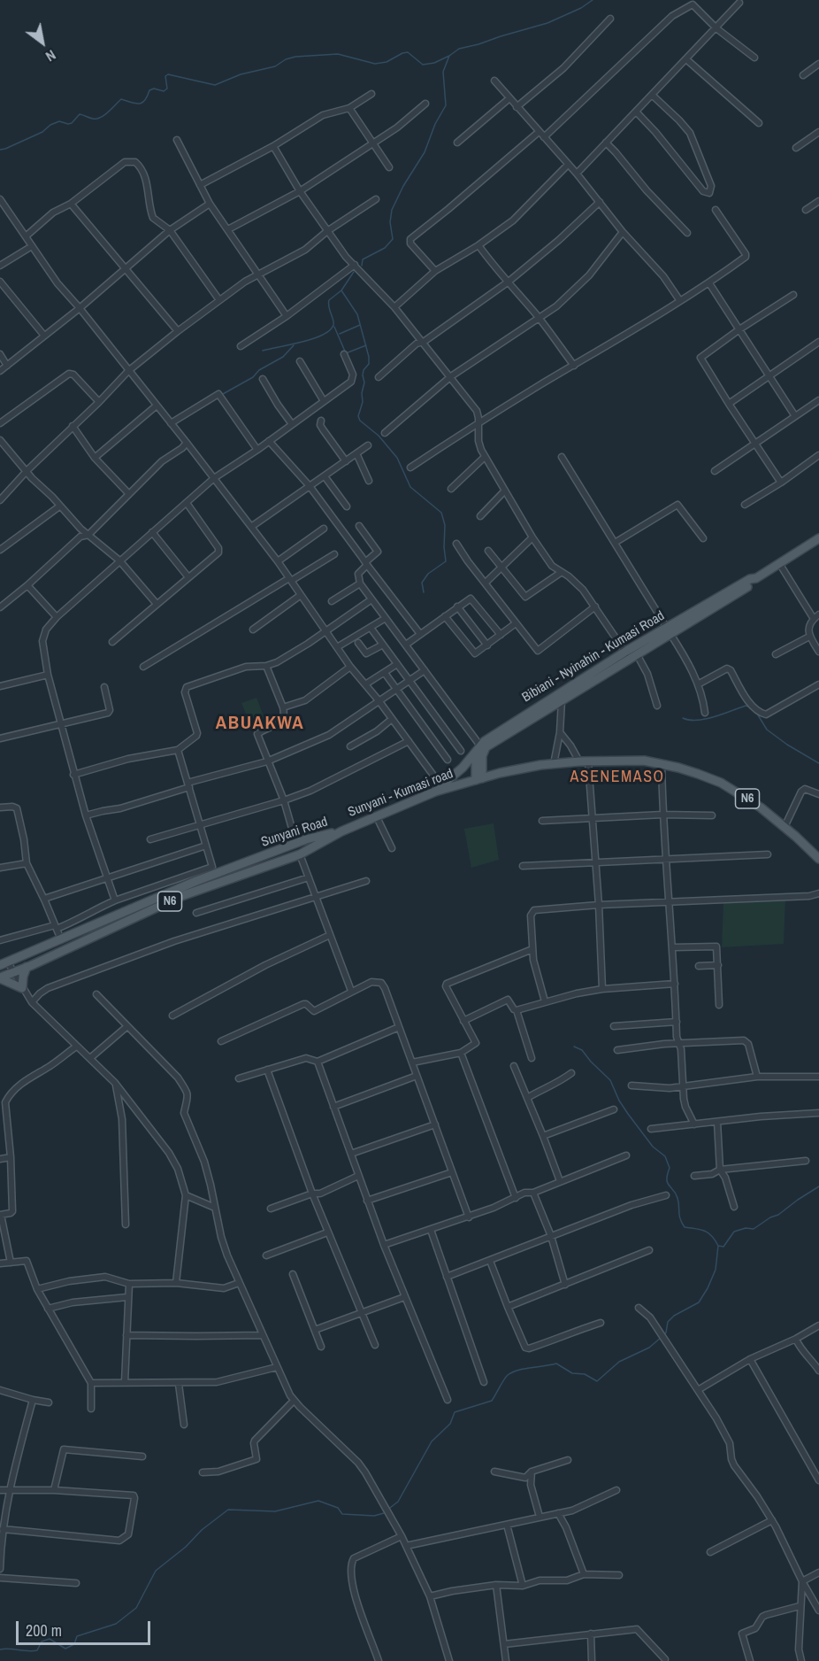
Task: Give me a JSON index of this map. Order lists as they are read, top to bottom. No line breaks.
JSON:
{"streets":{"main road":["Bibiani - Nyinahin - Kumasi Road","Sunyani - Kumasi road","N6","Sunyani Road"]},"crossings":[["Bibiani - Nyinahin - Kumasi Road","Sunyani - Kumasi road"],["Sunyani - Kumasi road","Sunyani Road"]],"districts":["ABUAKWA","ASENEMASO"],"scale_bar":"200 m","north":"bottom right"}
